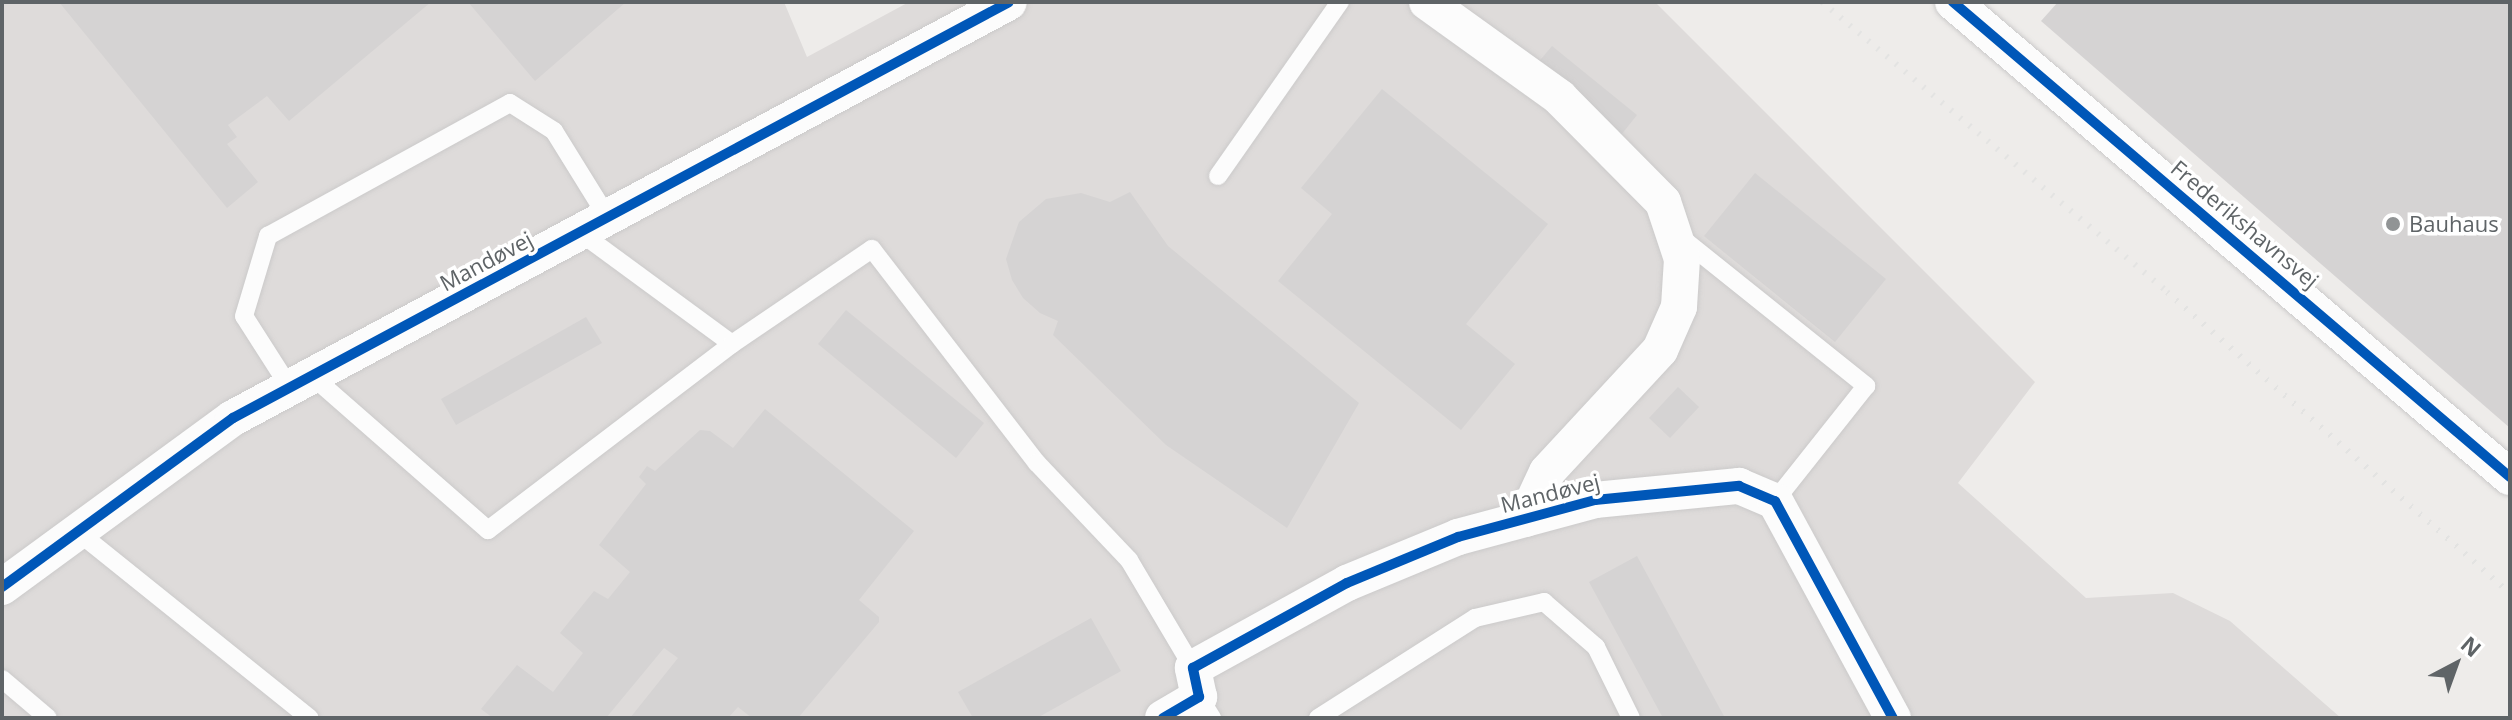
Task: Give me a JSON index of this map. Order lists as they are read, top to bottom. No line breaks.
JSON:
{"streets":{"street":["Frederikshavnsvej","Mandøvej"]},"places":["Bauhaus"],"north":"top right"}
